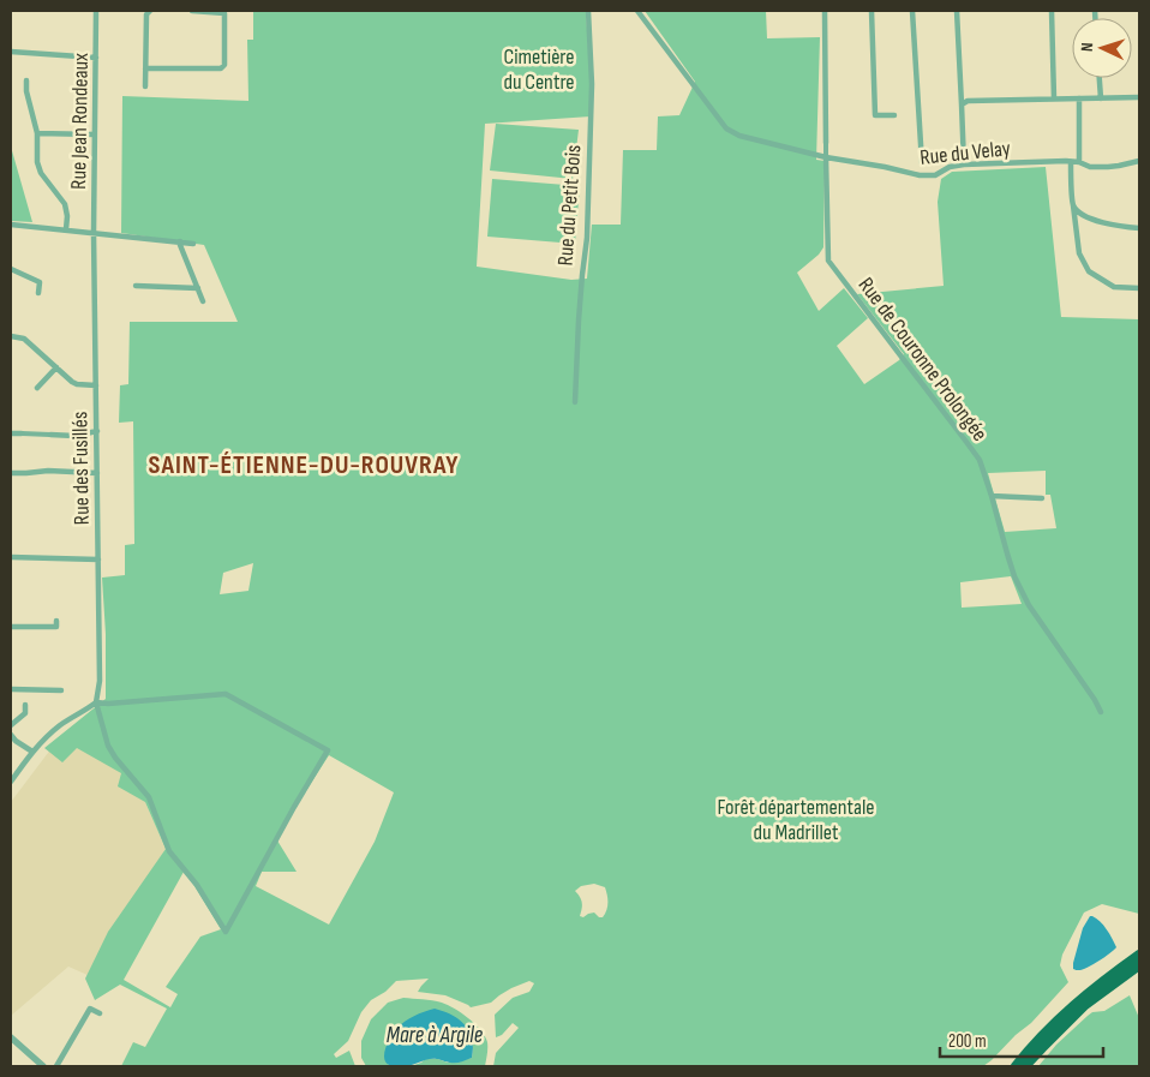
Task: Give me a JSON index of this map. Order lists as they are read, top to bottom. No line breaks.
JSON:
{"streets":{"street":["Rue Jean Rondeaux","Rue du Velay","Rue du Petit Bois","Rue de Couronne Prolongée","Rue des Fusillés"]},"crossings":[["Rue Jean Rondeaux","Rue des Fusillés"],["Rue du Velay","Rue de Couronne Prolongée"]],"districts":["SAINT-ÉTIENNE-DU-ROUVRAY"],"water":["Mare à Argile"],"parks":["Cimetière du Centre","Forêt départementale du Madrillet"],"scale_bar":"200 m","north":"left"}
